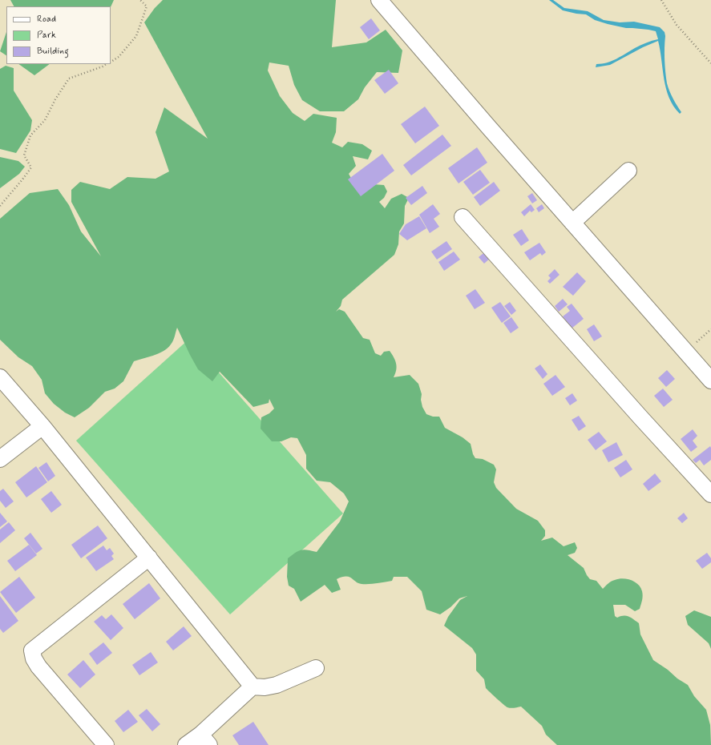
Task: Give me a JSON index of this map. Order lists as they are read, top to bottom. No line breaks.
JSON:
{"legend":["Road","Park","Building"]}
